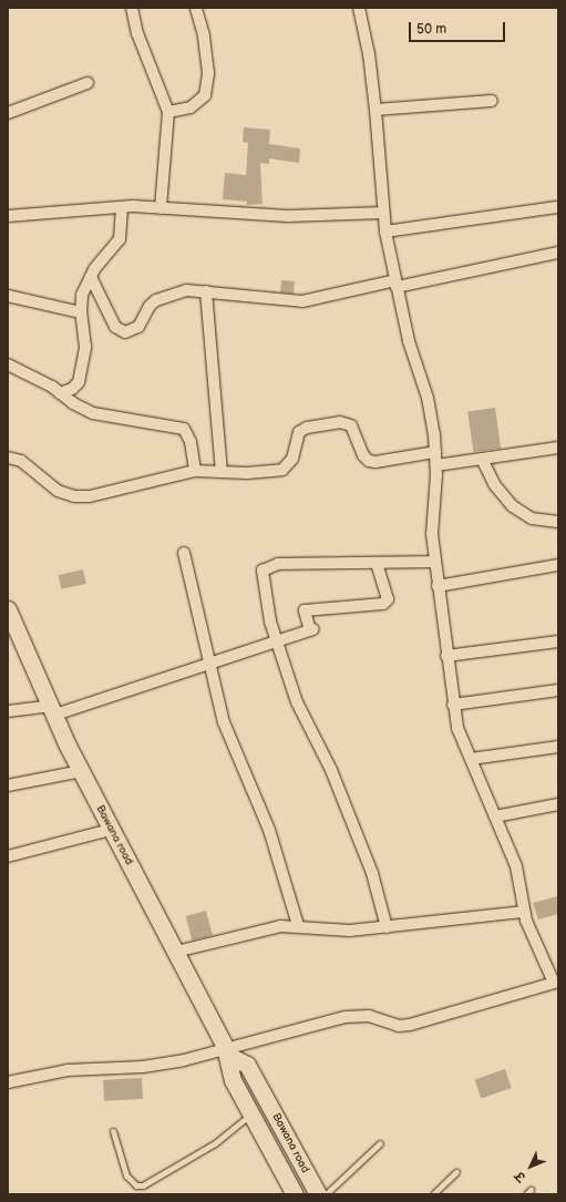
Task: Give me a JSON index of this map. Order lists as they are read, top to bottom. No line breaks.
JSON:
{"streets":{"main road":["Bawana road"]},"scale_bar":"50 m","north":"bottom left"}
